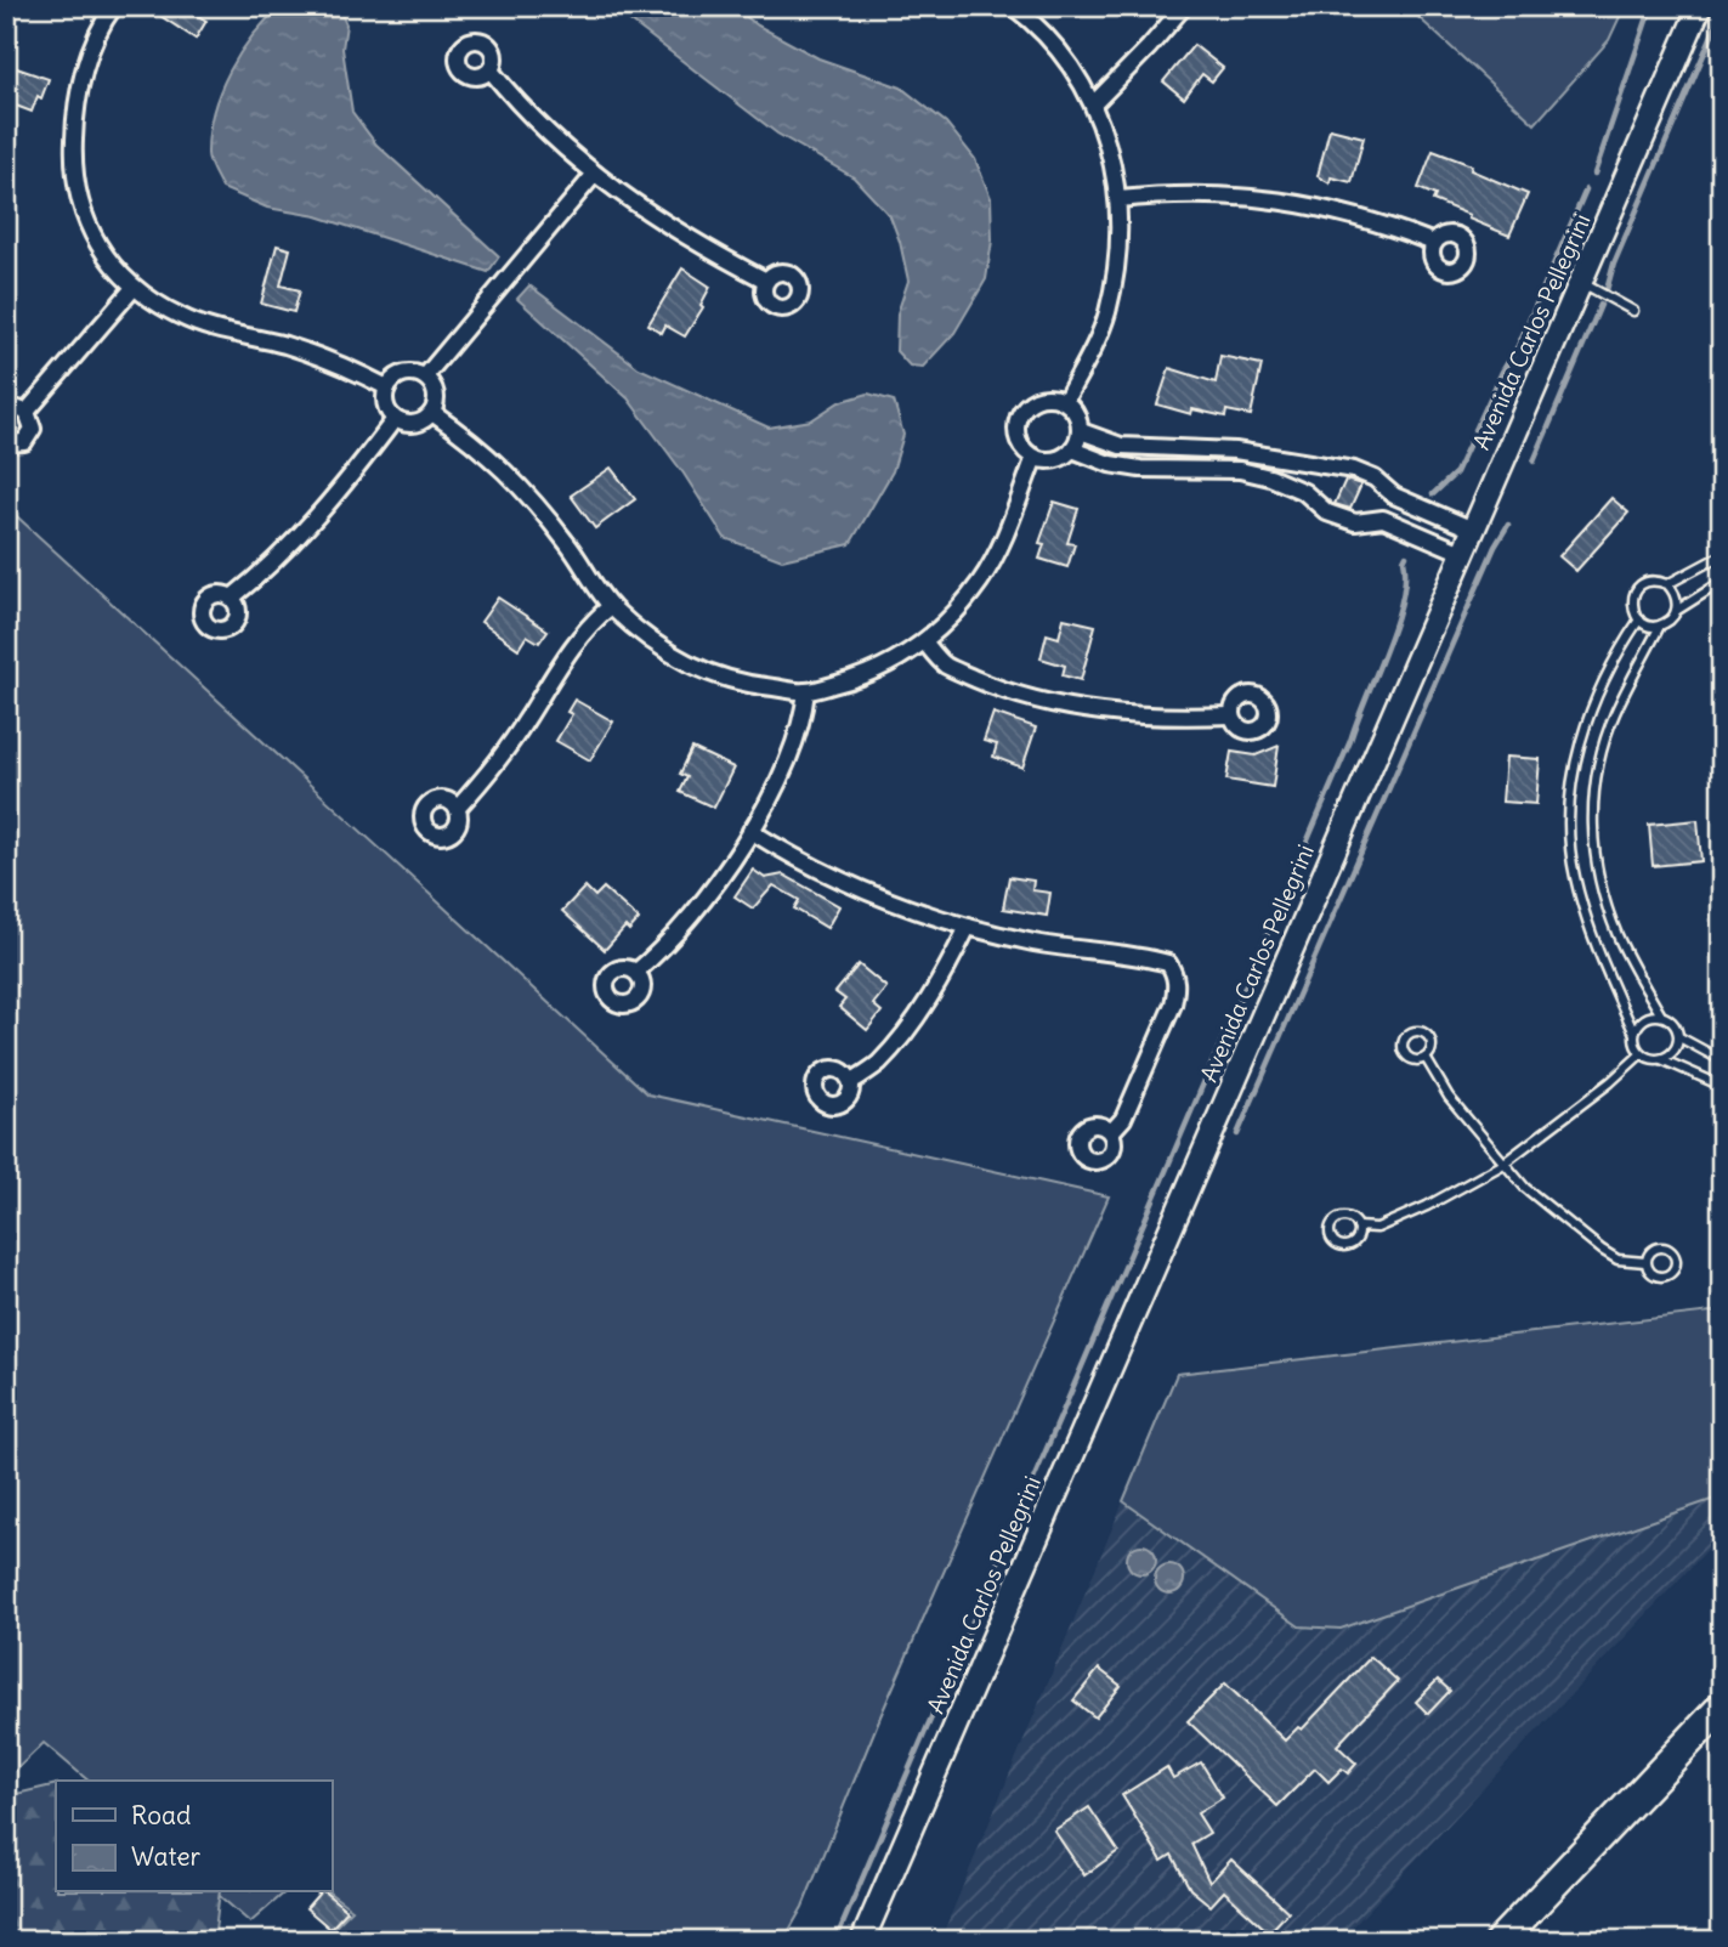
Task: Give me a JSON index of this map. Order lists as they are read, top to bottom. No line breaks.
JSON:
{"streets":{"main road":["Avenida Carlos Pellegrini"]},"legend":["Road","Water"]}
